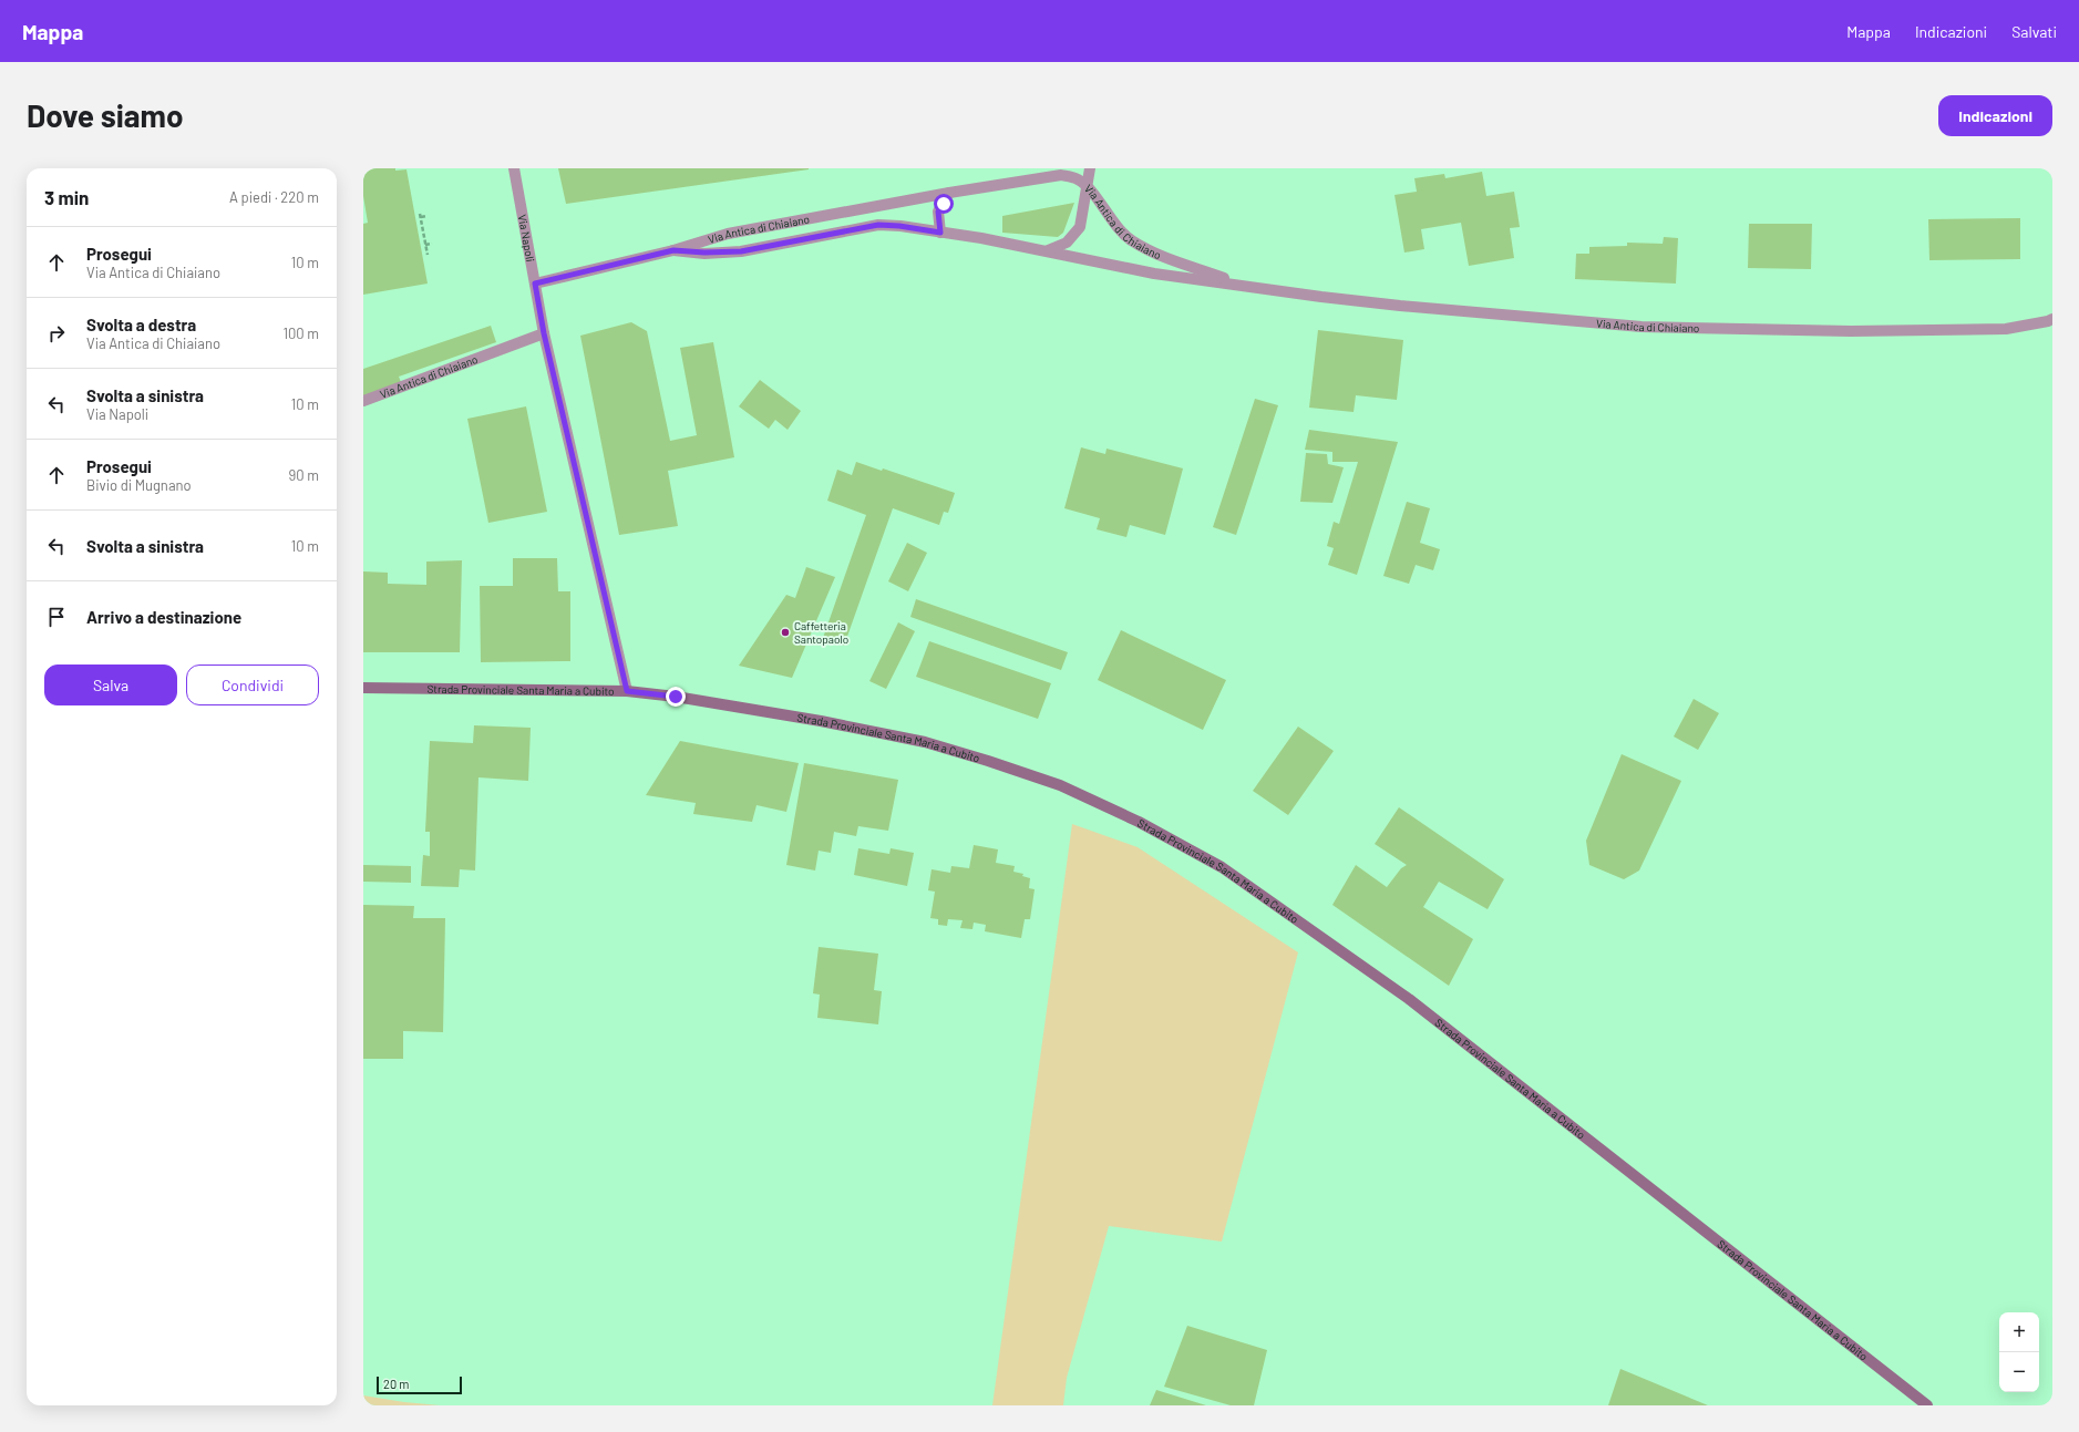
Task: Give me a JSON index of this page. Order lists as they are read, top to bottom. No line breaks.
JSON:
{"streets":{"main road":["Strada Provinciale Santa Maria a Cubito"],"street":["Via Antica di Chiaiano","Via Napoli"]},"crossings":[["Via Antica di Chiaiano","Via Napoli"],["Via Napoli","Strada Provinciale Santa Maria a Cubito"]],"places":["Caffetteria Santopaolo"],"scale_bar":"20 m","page":{"header":"Mappa","nav":["Mappa","Indicazioni","Salvati"],"buttons":["Indicazioni",["Salva","Condividi"]],"title":"Dove siamo","heading":["3 min","A piedi · 220 m"],"list":[["Prosegui","Via Antica di Chiaiano","10 m"],["Svolta a destra","Via Antica di Chiaiano","100 m"],["Svolta a sinistra","Via Napoli","10 m"],["Prosegui","Bivio di Mugnano","90 m"],["Svolta a sinistra","10 m"],"Arrivo a destinazione"],"map_buttons":["+","−"],"scale":"20 m"}}
